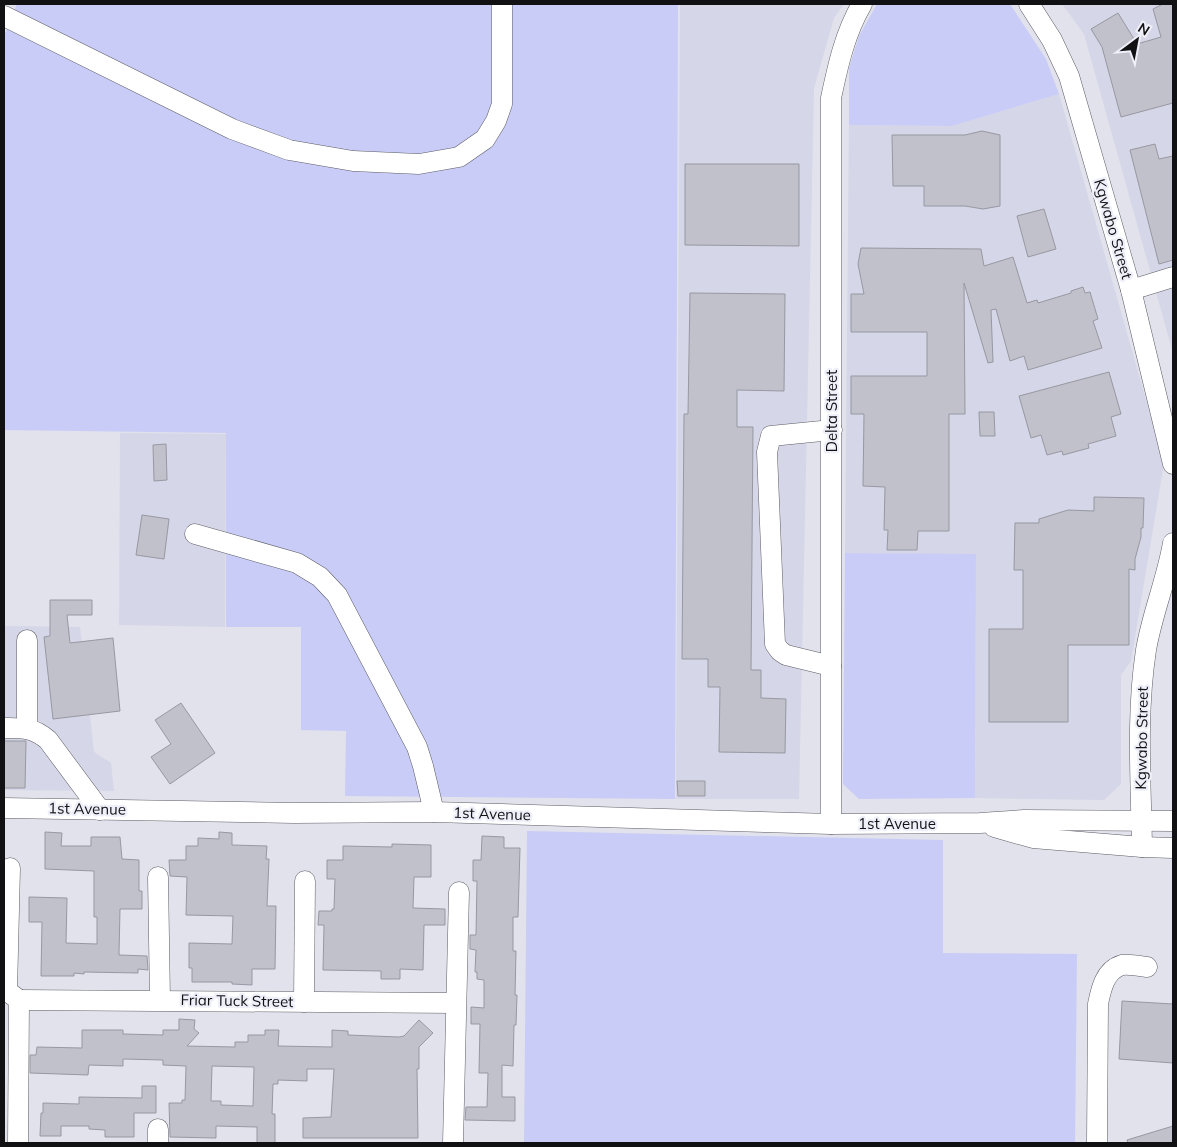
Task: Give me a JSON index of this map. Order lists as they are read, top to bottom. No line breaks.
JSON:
{"streets":{"street":["Kgwabo Street","Delta Street","1st Avenue","Friar Tuck Street"]},"crossings":[["Kgwabo Street","1st Avenue"],["Delta Street","1st Avenue"]],"north":"top right"}
